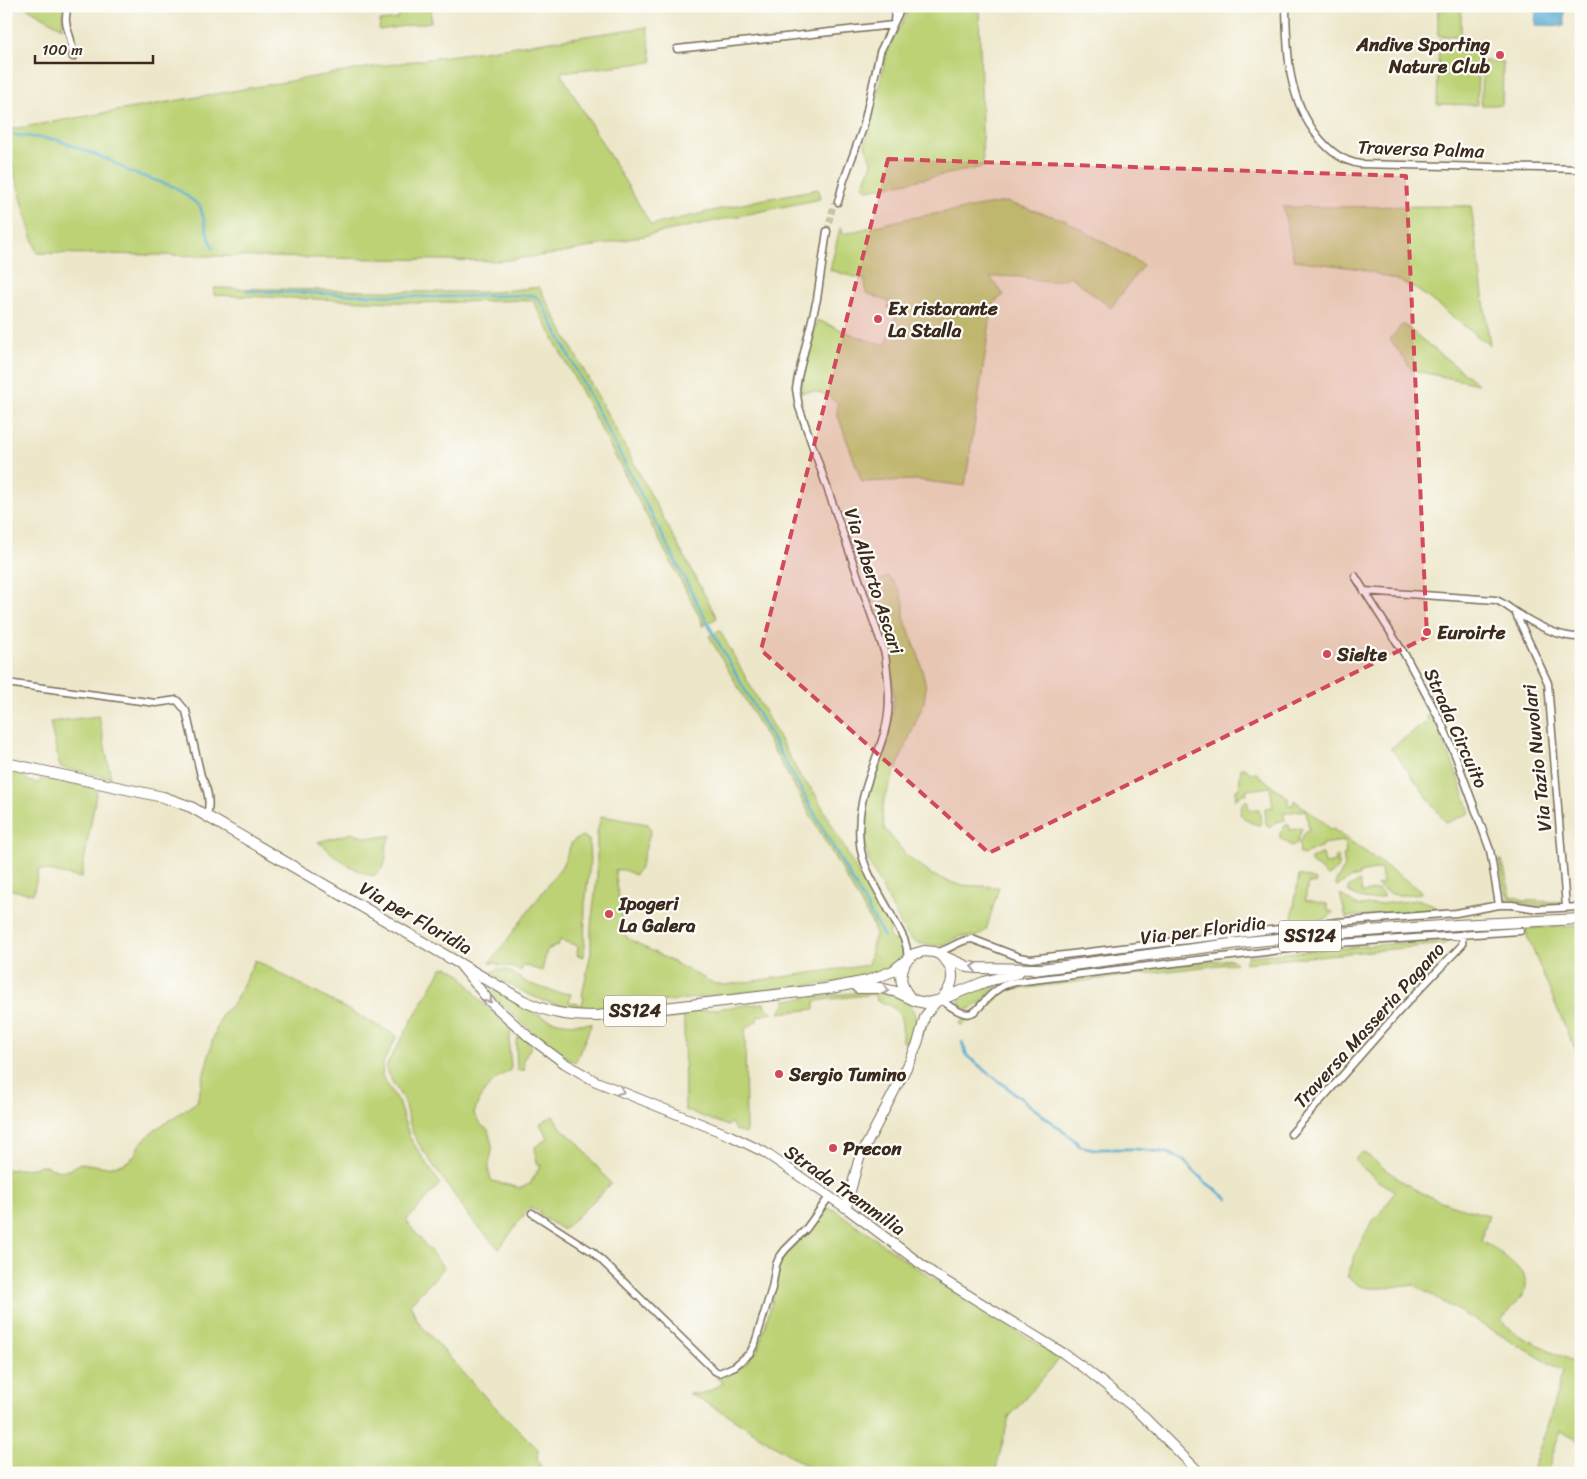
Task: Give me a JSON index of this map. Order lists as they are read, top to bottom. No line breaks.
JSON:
{"streets":{"main road":["Via per Floridia","SS124","Strada Tremmilia"],"street":["Traversa Palma","Via Alberto Ascari","Strada Circuito","Via Tazio Nuvolari","Traversa Masseria Pagano"]},"crossings":[["Via per Floridia","Strada Tremmilia"]],"one_way":["Strada Tremmilia"],"places":["Andive Sporting Nature Club","Ex ristorante La Stalla","Euroirte","Sielte","Ipogeri La Galera","Sergio Tumino","Precon"],"scale_bar":"100 m"}
